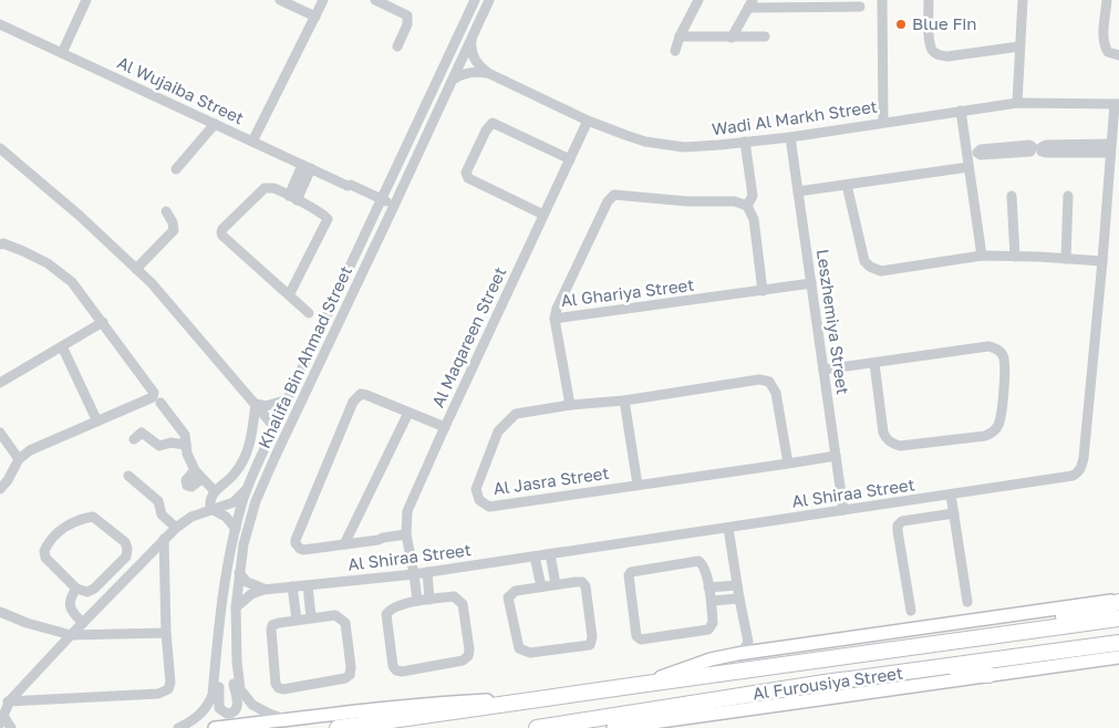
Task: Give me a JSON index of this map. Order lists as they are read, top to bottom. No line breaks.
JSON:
{"streets":{"highway":["Al Furousiya Street"],"street":["Al Wujaiba Street","Wadi Al Markh Street","Al Ghariya Street","Leszhemiya Street","Al Maqareen Street","Khalifa Bin Ahmad Street","Al Jasra Street","Al Shiraa Street"]},"crossings":[["Al Wujaiba Street","Khalifa Bin Ahmad Street"],["Wadi Al Markh Street","Leszhemiya Street"],["Wadi Al Markh Street","Al Maqareen Street"],["Wadi Al Markh Street","Khalifa Bin Ahmad Street"],["Wadi Al Markh Street","Al Shiraa Street"],["Al Ghariya Street","Leszhemiya Street"],["Leszhemiya Street","Al Jasra Street"],["Leszhemiya Street","Al Shiraa Street"],["Al Maqareen Street","Al Shiraa Street"],["Khalifa Bin Ahmad Street","Al Shiraa Street"],["Khalifa Bin Ahmad Street","Al Furousiya Street"]],"places":["Blue Fin"]}
